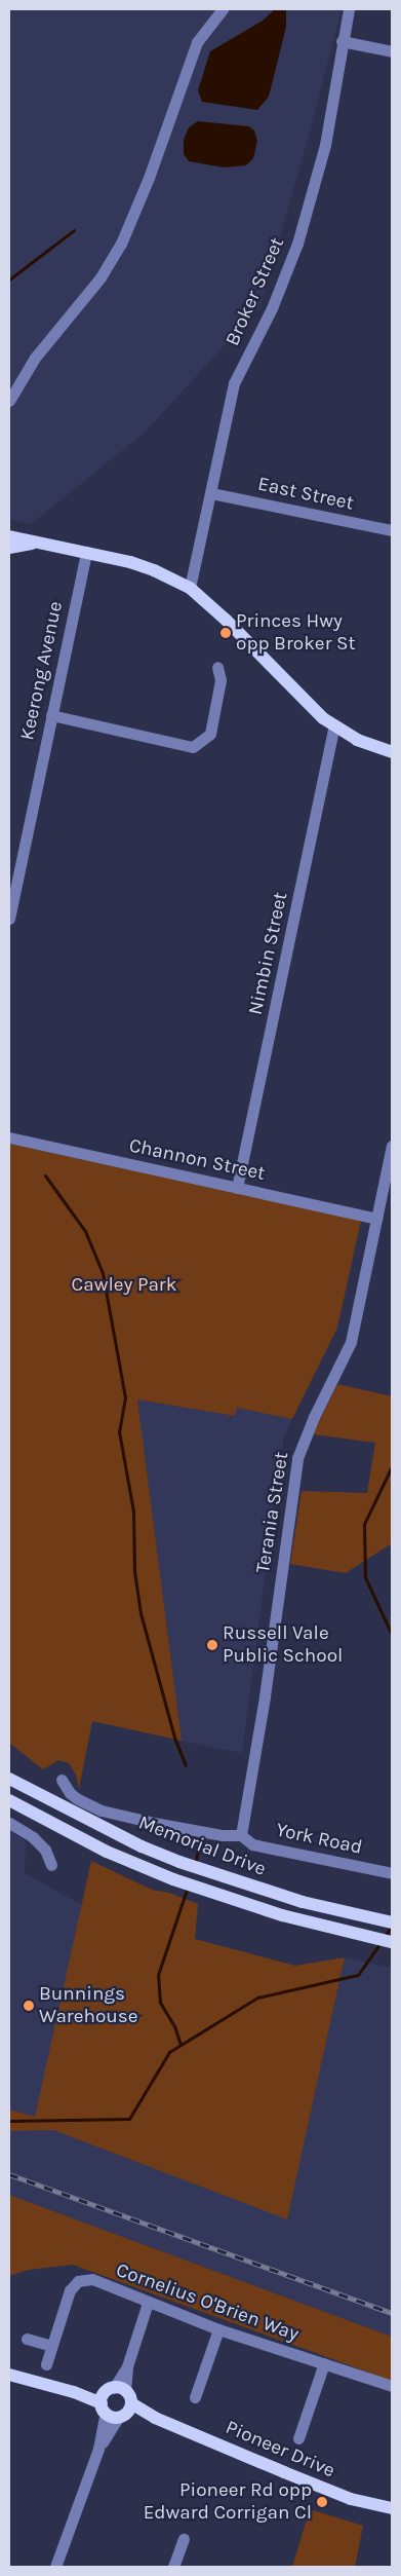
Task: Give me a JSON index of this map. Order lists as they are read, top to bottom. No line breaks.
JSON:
{"streets":{"main road":["Memorial Drive","Pioneer Drive"],"street":["Broker Street","East Street","Keerong Avenue","Nimbin Street","Channon Street","Terania Street","York Road","Cornelius O'Brien Way"]},"crossings":[["Broker Street","East Street"],["Nimbin Street","Channon Street"],["Channon Street","Terania Street"],["Terania Street","York Road"]],"parks":["Cawley Park"],"places":["Princes Hwy opp Broker St","Russell Vale Public School","Bunnings Warehouse","Pioneer Rd opp Edward Corrigan Cl"]}
